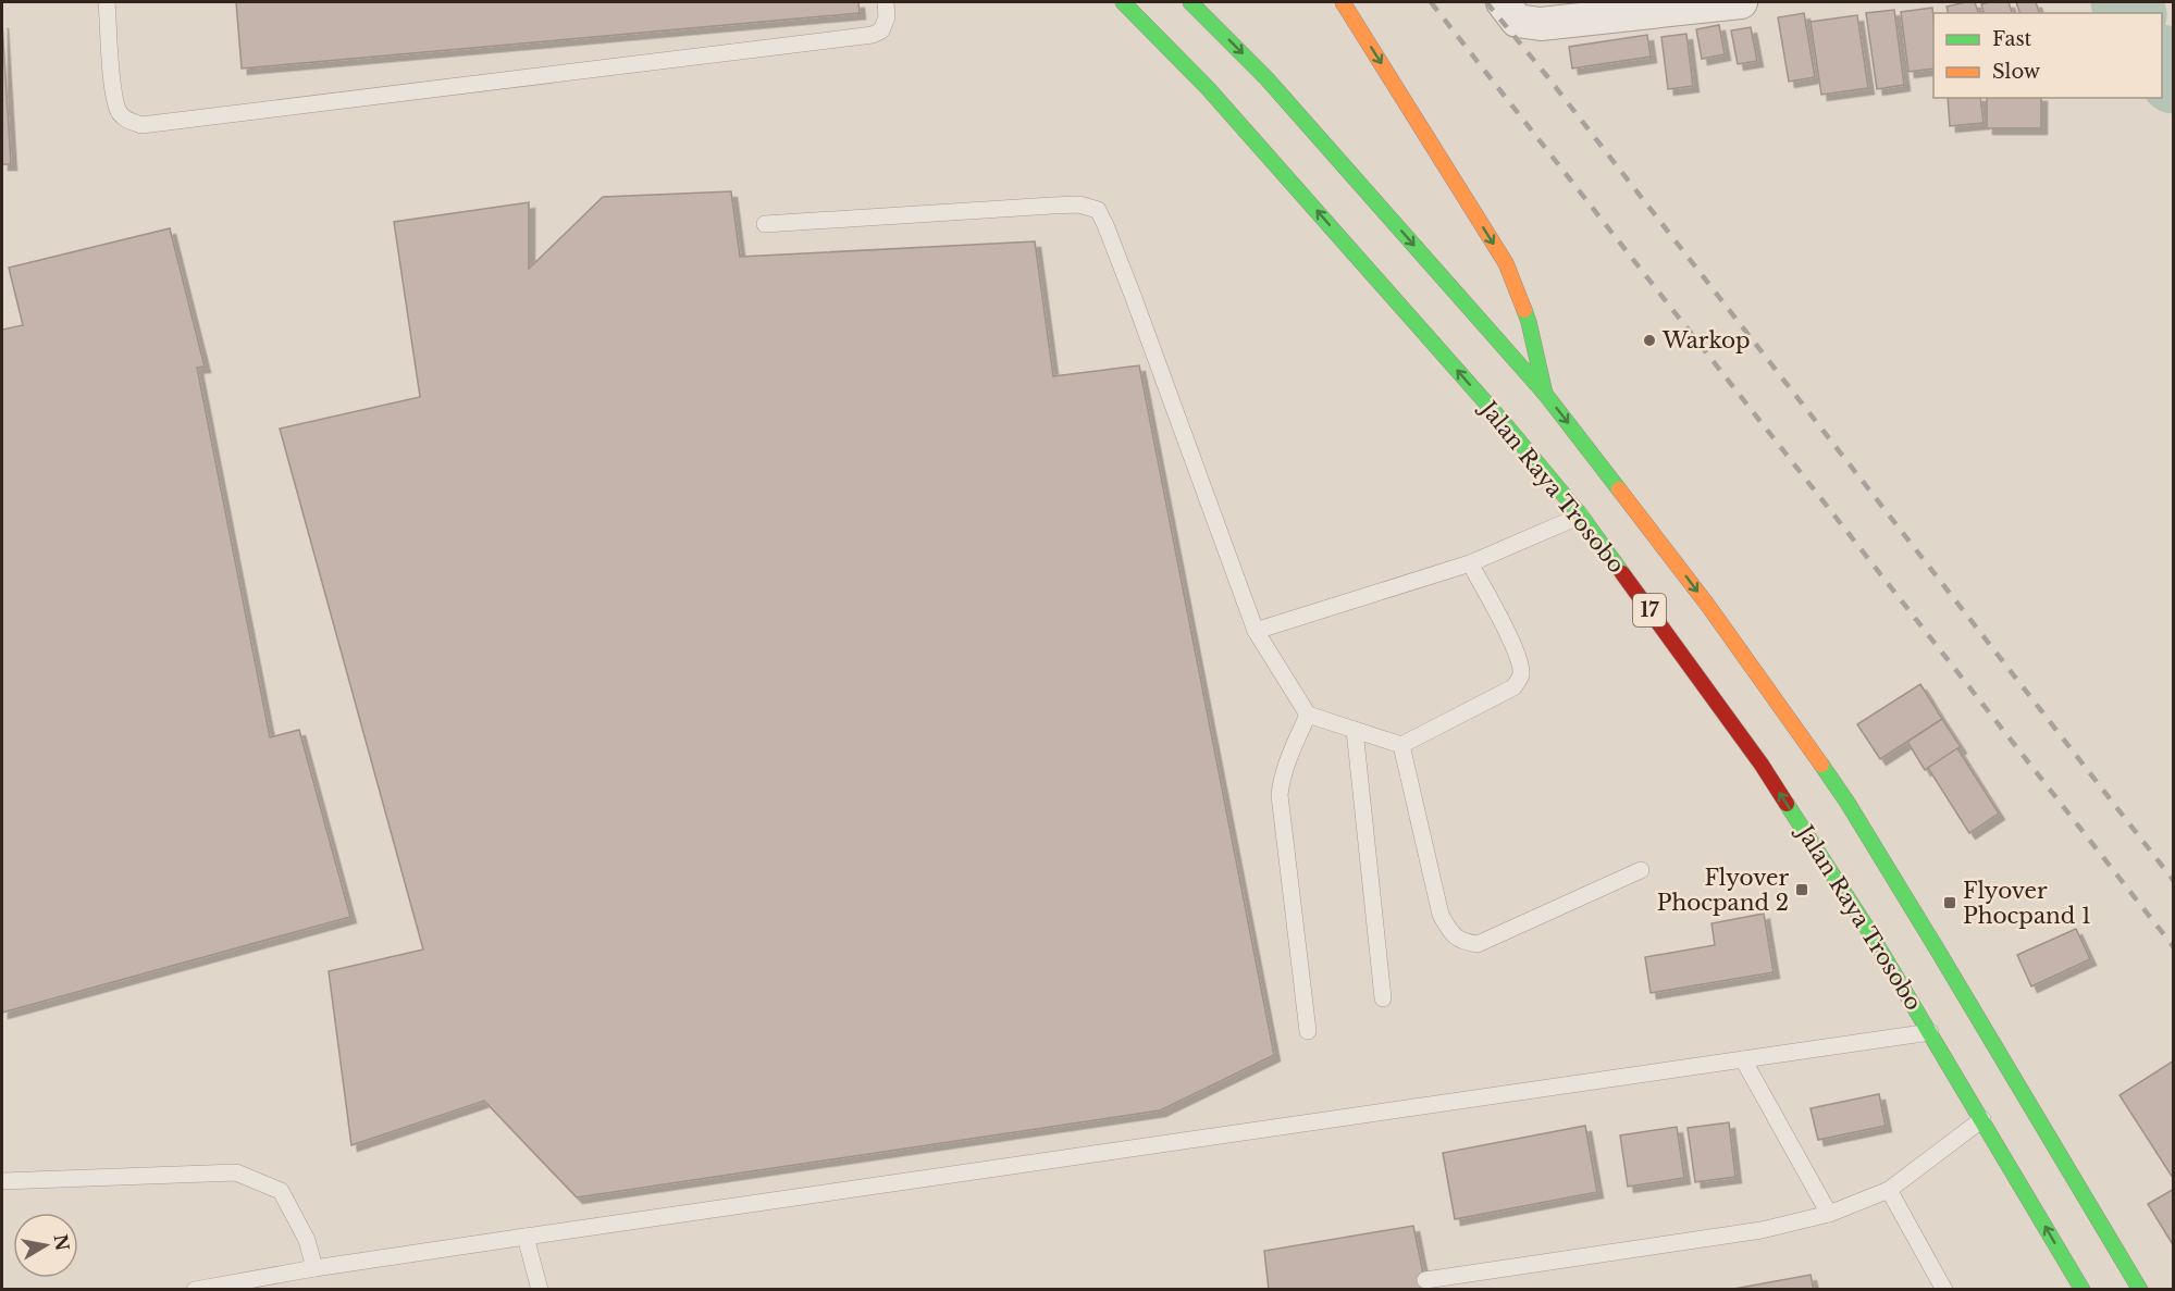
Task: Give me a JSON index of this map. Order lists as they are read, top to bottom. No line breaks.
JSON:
{"streets":{"main road":["Jalan Raya Trosobo","17"]},"places":{"other":["Warkop"],"transit":["Flyover Phocpand 2","Flyover Phocpand 1"]},"legend":["Fast","Slow"],"north":"right"}
